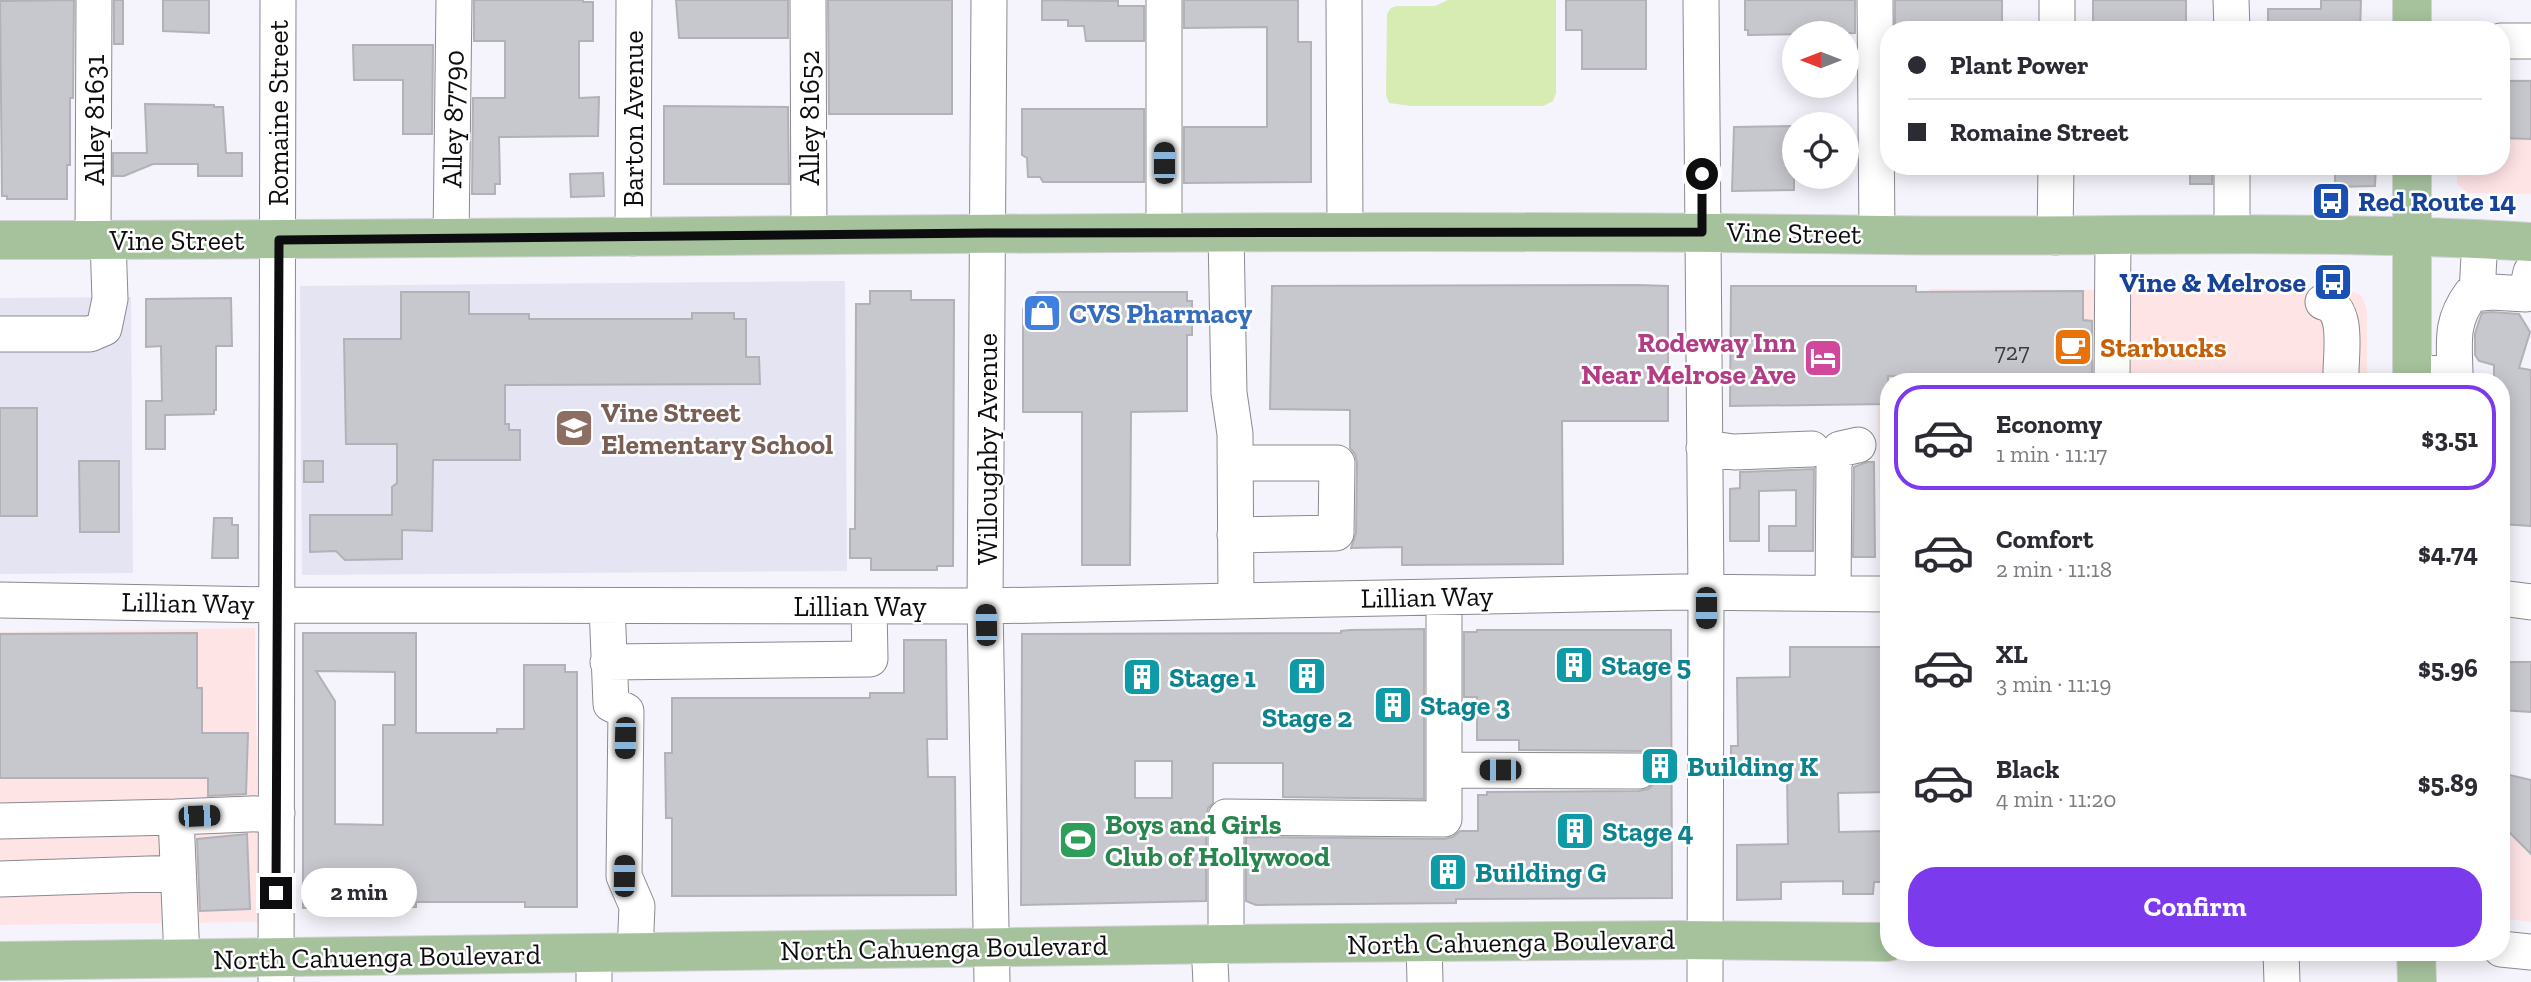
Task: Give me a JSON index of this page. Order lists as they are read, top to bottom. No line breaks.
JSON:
{"streets":{"main road":["Vine Street","North Cahuenga Boulevard"],"street":["Romaine Street","Alley 81652","Alley 87790","Barton Avenue","Alley 81631","Willoughby Avenue","Lillian Way"]},"crossings":[["Romaine Street","Vine Street"],["Romaine Street","Lillian Way"],["Romaine Street","North Cahuenga Boulevard"],["Alley 81652","Vine Street"],["Alley 87790","Vine Street"],["Barton Avenue","Vine Street"],["Alley 81631","Vine Street"],["Vine Street","Willoughby Avenue"],["Willoughby Avenue","Lillian Way"],["Willoughby Avenue","North Cahuenga Boulevard"]],"places":{"bus stop":["Red Route 14","Vine & Melrose"],"shop":["CVS Pharmacy"],"cafe":["Starbucks"],"hotel":["Rodeway Inn Near Melrose Ave"],"school or university":["Vine Street Elementary School"],"building":["Stage 5","Stage 2","Stage 1","Stage 3","Building K","Stage 4","Building G"],"sports":["Boys and Girls Club of Hollywood"]},"house_numbers":["727"],"north":"left","page":{"banner":["Plant Power","Romaine Street"],"list":[{"name":"Economy","note":"1 min · 11:17","value":"$3.51"},{"name":"Comfort","note":"2 min · 11:18","value":"$4.74"},{"name":"XL","note":"3 min · 11:19","value":"$5.96"},{"name":"Black","note":"4 min · 11:20","value":"$5.89"}],"buttons":"Confirm","bubble":"2 min"}}
